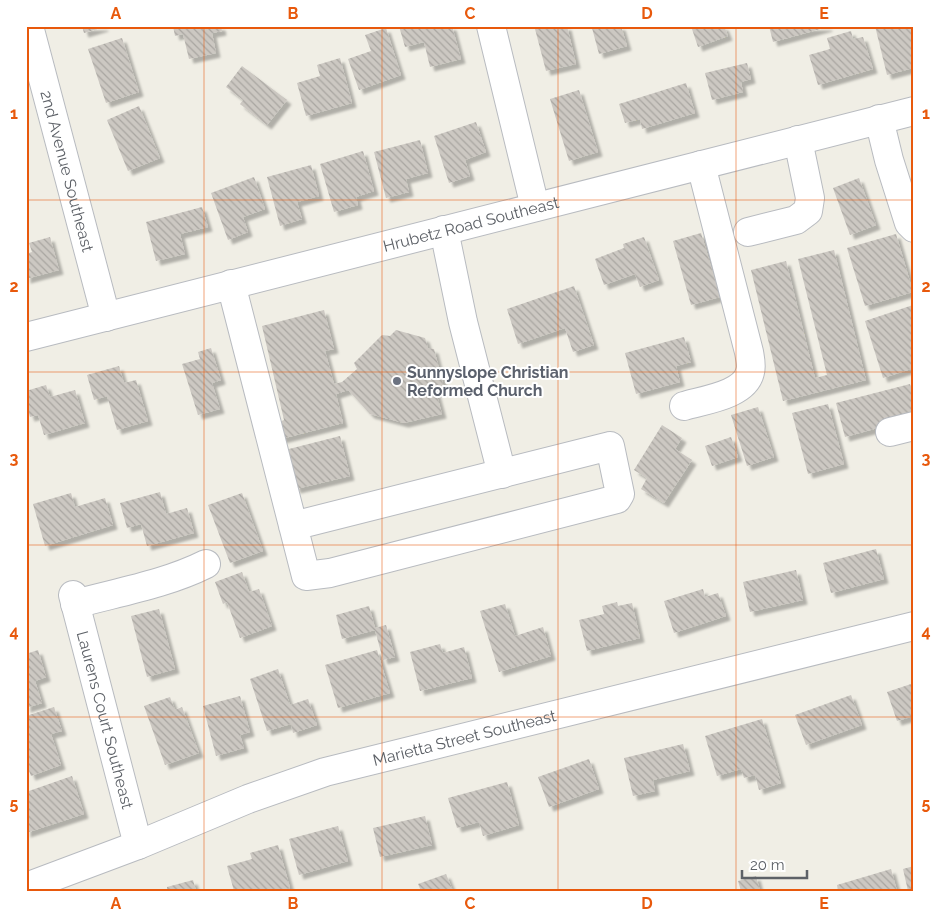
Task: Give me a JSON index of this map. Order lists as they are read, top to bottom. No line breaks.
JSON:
{"streets":{"street":["2nd Avenue Southeast","Hrubetz Road Southeast","Laurens Court Southeast","Marietta Street Southeast"]},"crossings":[["2nd Avenue Southeast","Hrubetz Road Southeast"],["Laurens Court Southeast","Marietta Street Southeast"]],"places":["Sunnyslope Christian Reformed Church"],"scale_bar":"20 m","grid":{"columns":["A","B","C","D","E"],"rows":["1","2","3","4","5"]}}
